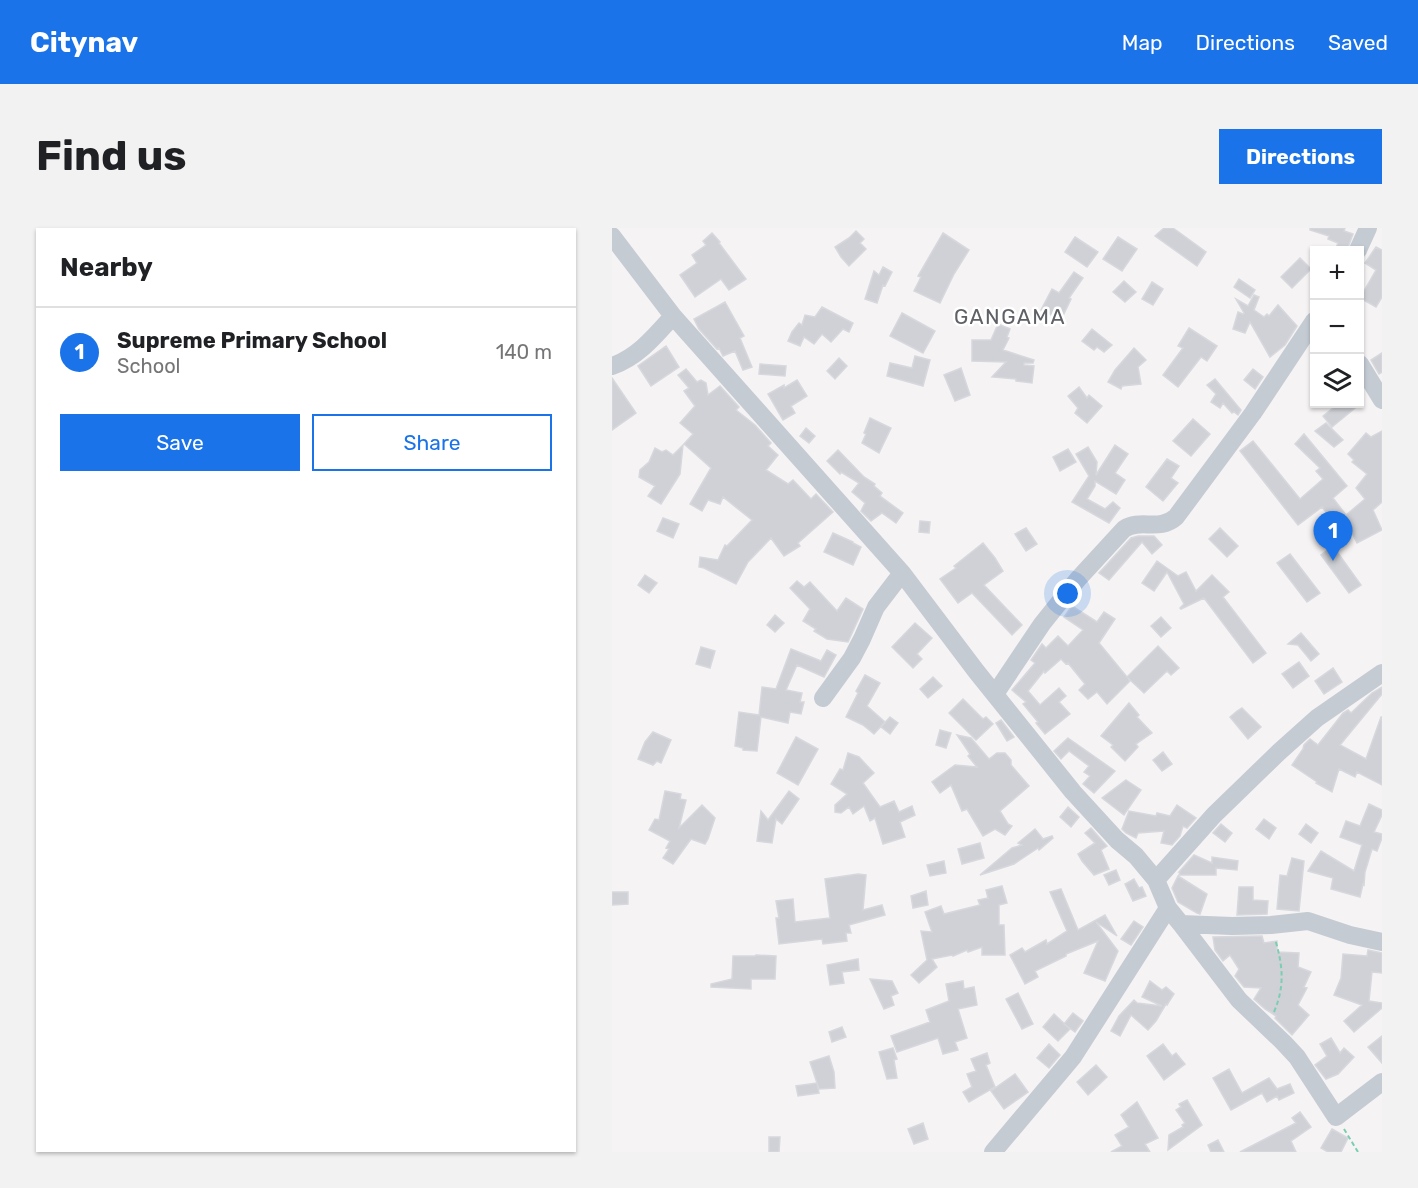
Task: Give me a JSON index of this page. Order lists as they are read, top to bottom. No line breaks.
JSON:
{"districts":["GANGAMA"],"page":{"header":"Citynav","nav":["Map","Directions","Saved"],"buttons":["Directions",["Save","Share"]],"title":"Find us","heading":"Nearby","map_buttons":["+","−"],"list":[{"mark":"1","name":"Supreme Primary School","note":"School","value":"140 m"}],"pins":"1"}}
